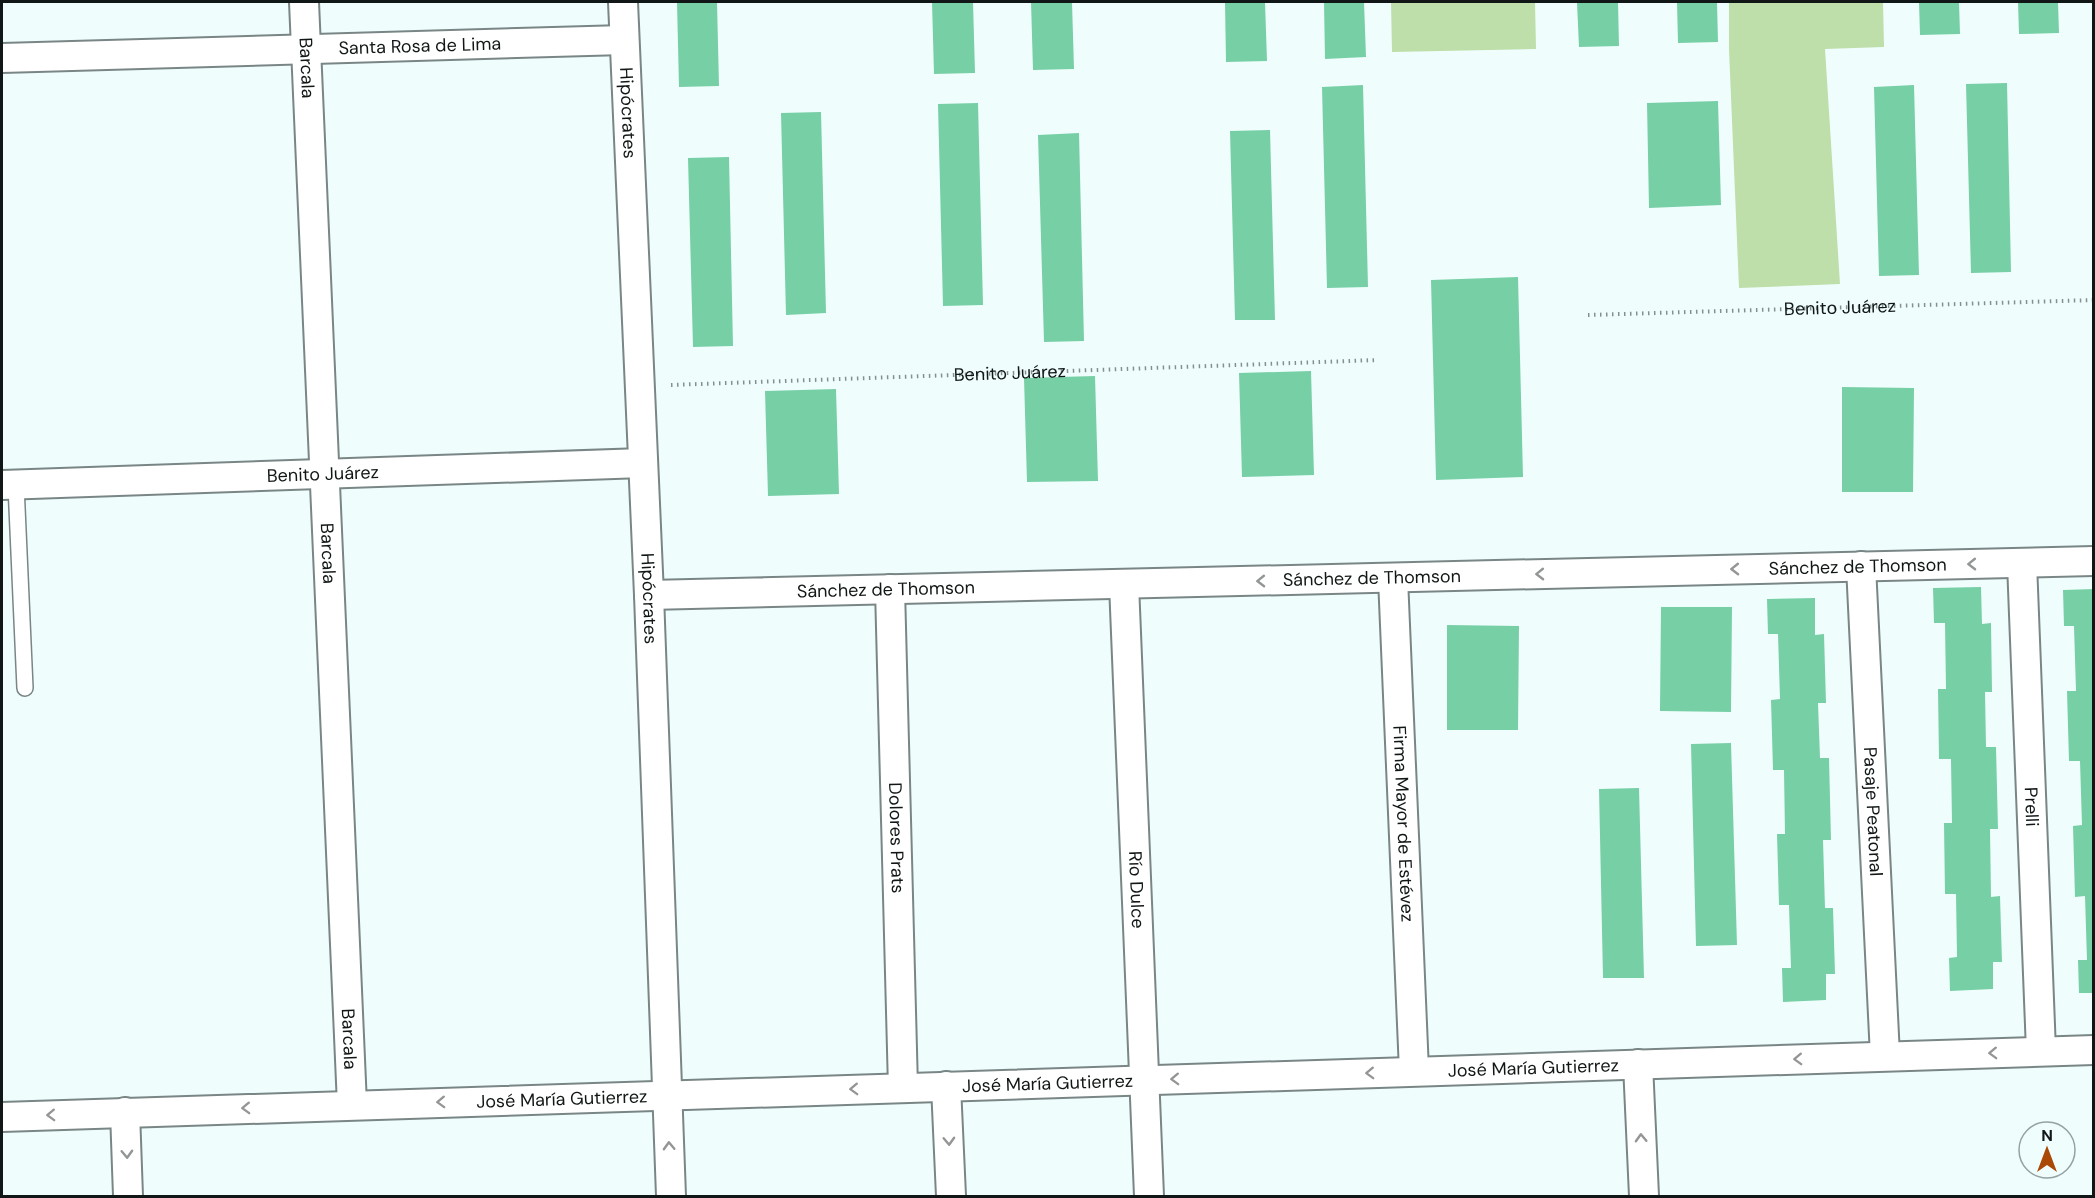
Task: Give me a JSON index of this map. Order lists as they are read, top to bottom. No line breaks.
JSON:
{"streets":{"street":["Santa Rosa de Lima","Barcala","Hipócrates","Benito Juárez","Sánchez de Thomson","Prelli","Pasaje Peatonal","Firma Mayor de Estévez","Dolores Prats","Río Dulce","José María Gutierrez"]},"crossings":[["Santa Rosa de Lima","Barcala"],["Santa Rosa de Lima","Hipócrates"],["Barcala","Benito Juárez"],["Barcala","José María Gutierrez"],["Hipócrates","Benito Juárez"],["Hipócrates","Sánchez de Thomson"],["Hipócrates","José María Gutierrez"],["Sánchez de Thomson","Prelli"],["Sánchez de Thomson","Pasaje Peatonal"],["Sánchez de Thomson","Firma Mayor de Estévez"],["Sánchez de Thomson","Dolores Prats"],["Sánchez de Thomson","Río Dulce"],["Prelli","José María Gutierrez"],["Pasaje Peatonal","José María Gutierrez"],["Firma Mayor de Estévez","José María Gutierrez"],["Dolores Prats","José María Gutierrez"],["Río Dulce","José María Gutierrez"]],"one_way":["Sánchez de Thomson","José María Gutierrez"],"north":"top"}
